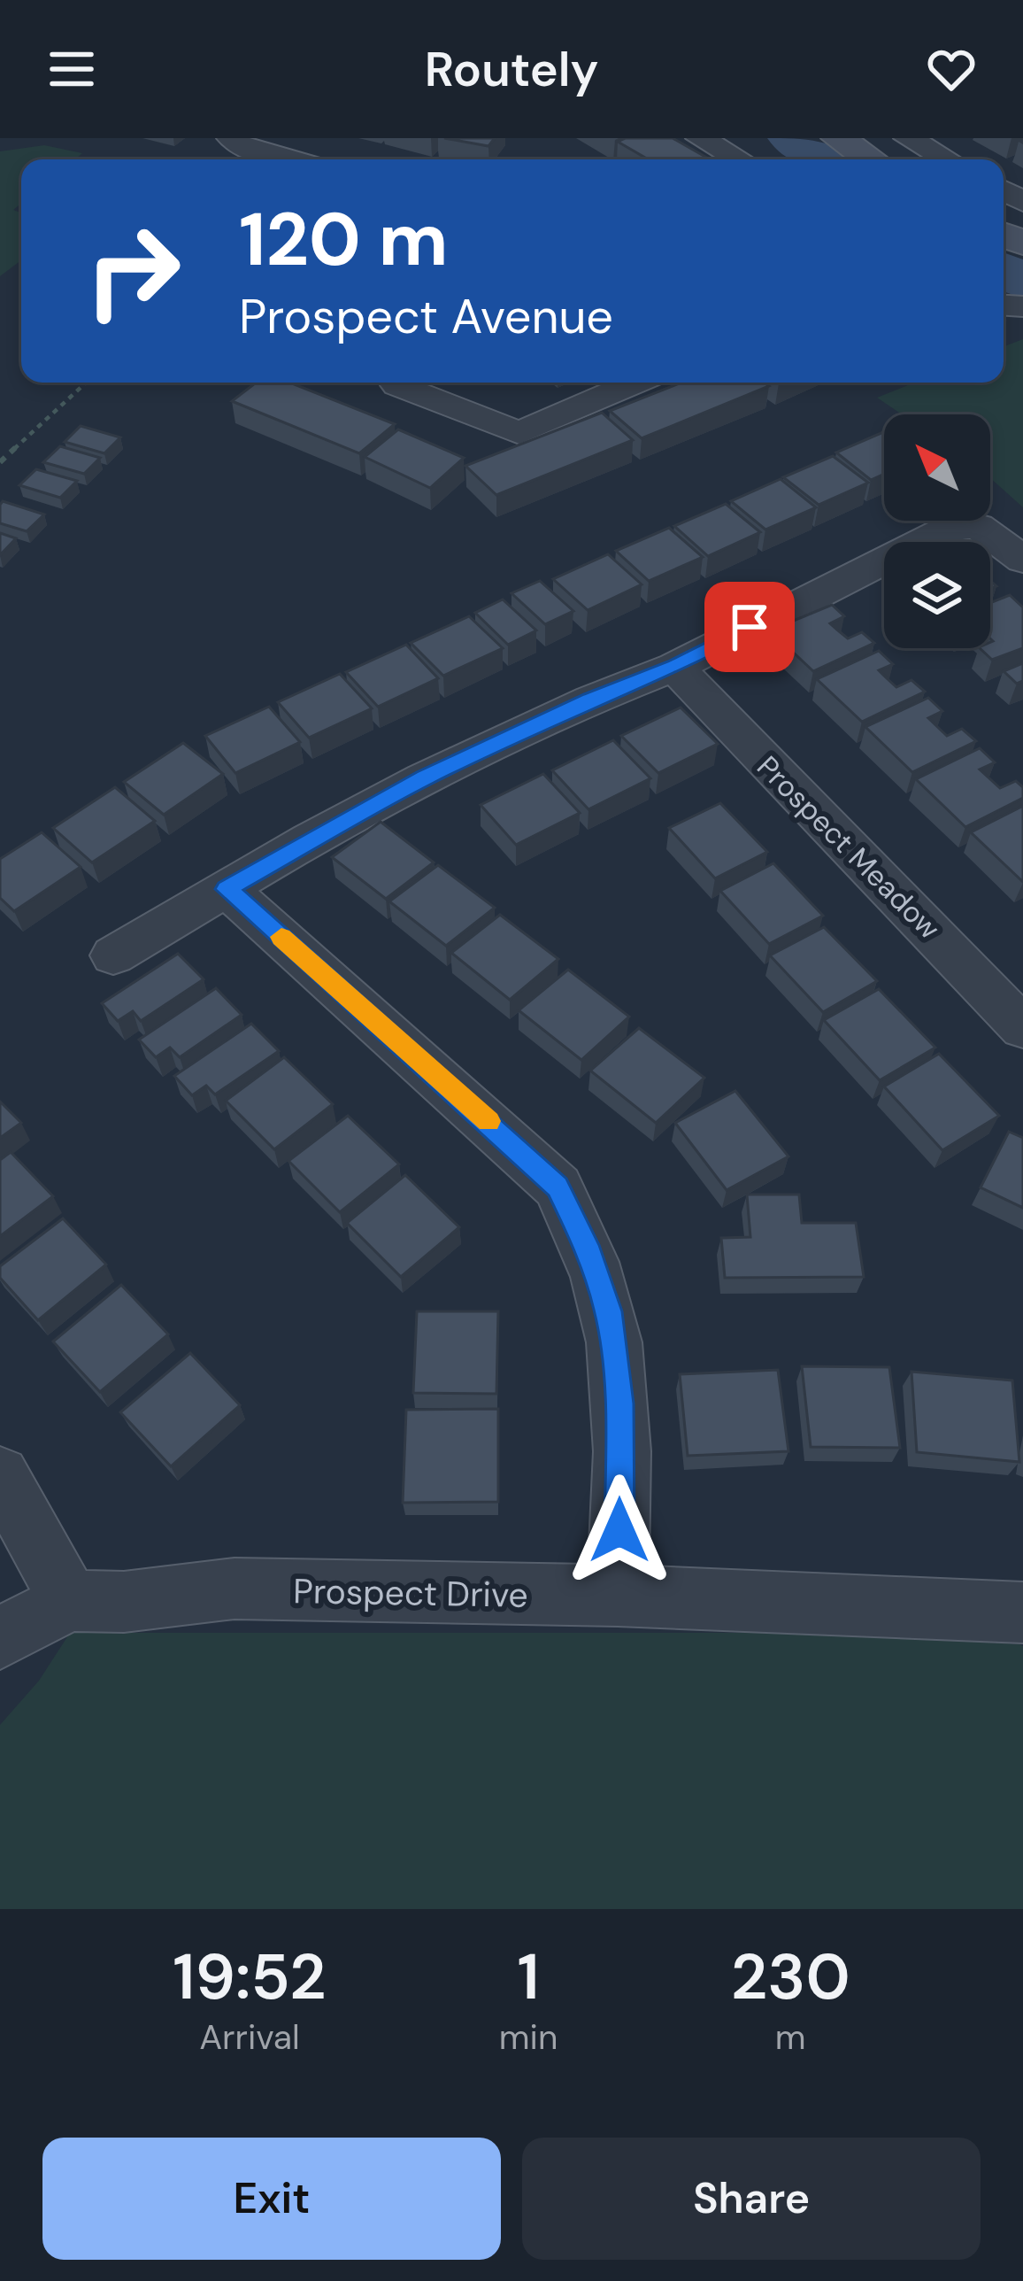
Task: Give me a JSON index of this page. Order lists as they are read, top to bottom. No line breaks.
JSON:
{"streets":{"street":["Prospect Meadow","Prospect Drive"]},"north":"top left","page":{"header":"Routely","turn":["120 m","Prospect Avenue"],"eta":["19:52","Arrival","1","min","230","m"],"buttons":["Exit","Share"]}}
